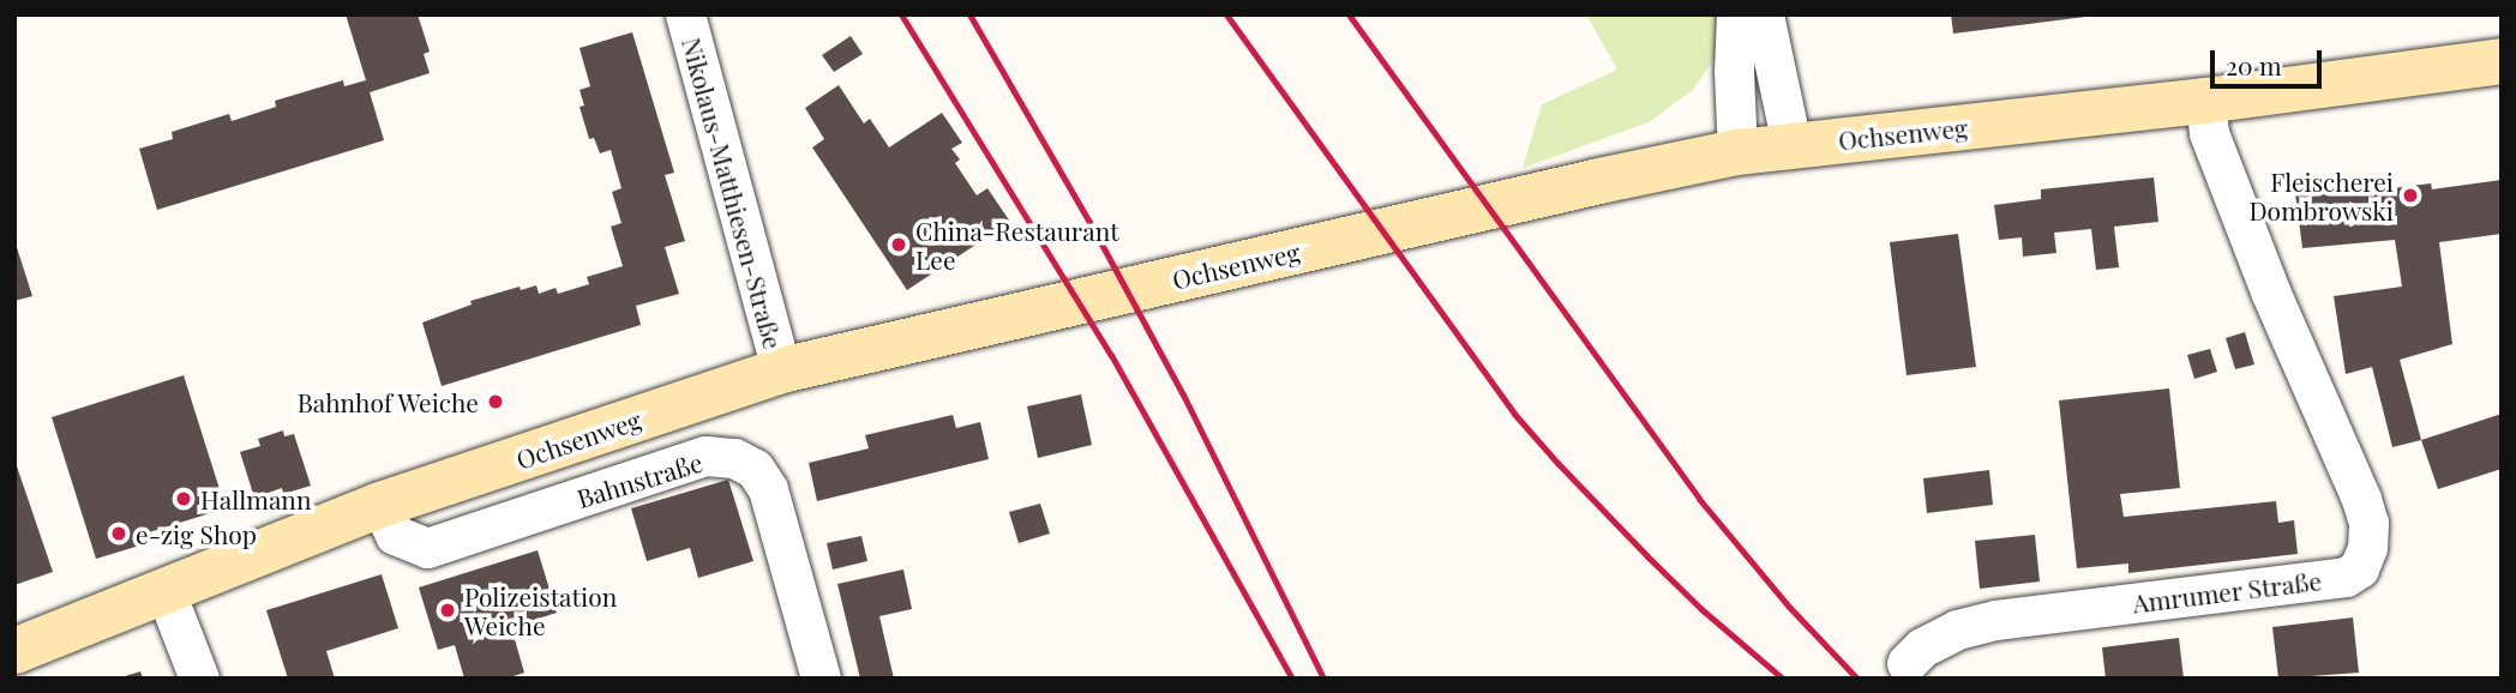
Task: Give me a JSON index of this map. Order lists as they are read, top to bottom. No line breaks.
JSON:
{"streets":{"main road":["Ochsenweg"],"street":["Nikolaus-Matthiesen-Straße","Bahnstraße","Amrumer Straße"]},"crossings":[["Ochsenweg","Nikolaus-Matthiesen-Straße"],["Ochsenweg","Bahnstraße"],["Ochsenweg","Amrumer Straße"]],"places":["Fleischerei Dombrowski","China-Restaurant Lee","Bahnhof Weiche","Hallmann","e-zig Shop","Polizeistation Weiche"],"scale_bar":"20 m"}
